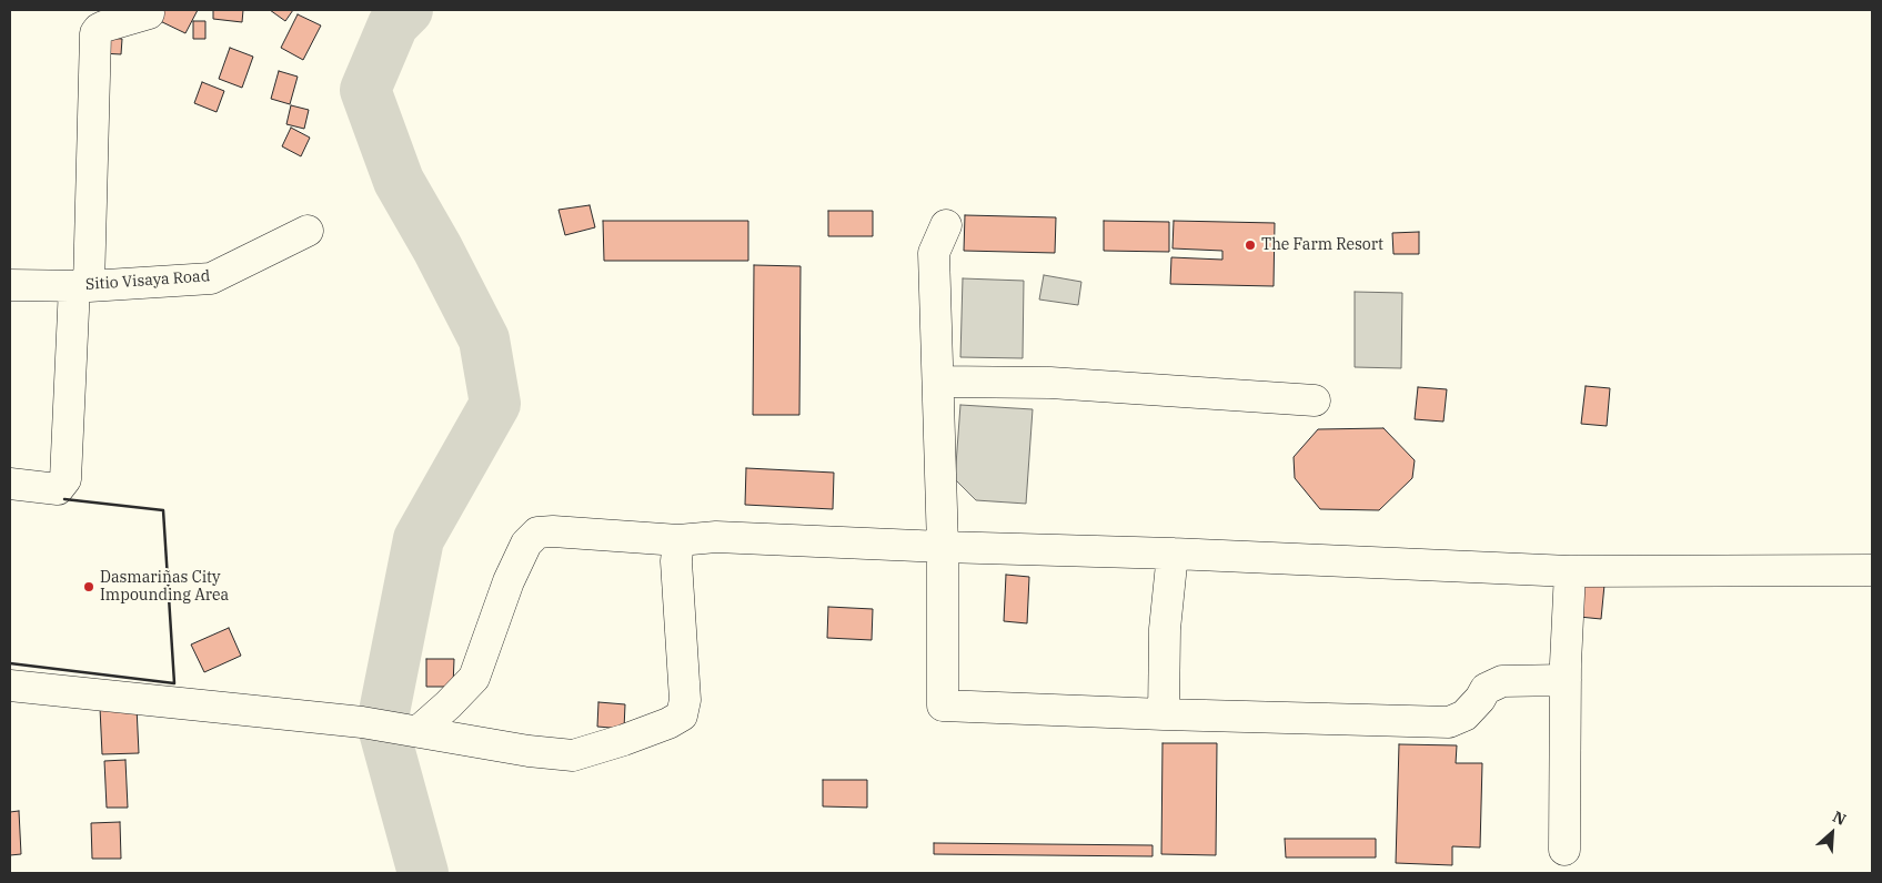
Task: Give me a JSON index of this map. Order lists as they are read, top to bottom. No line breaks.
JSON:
{"streets":{"street":["Sitio Visaya Road"]},"places":["The Farm Resort","Dasmariñas City Impounding Area"],"north":"top right"}
